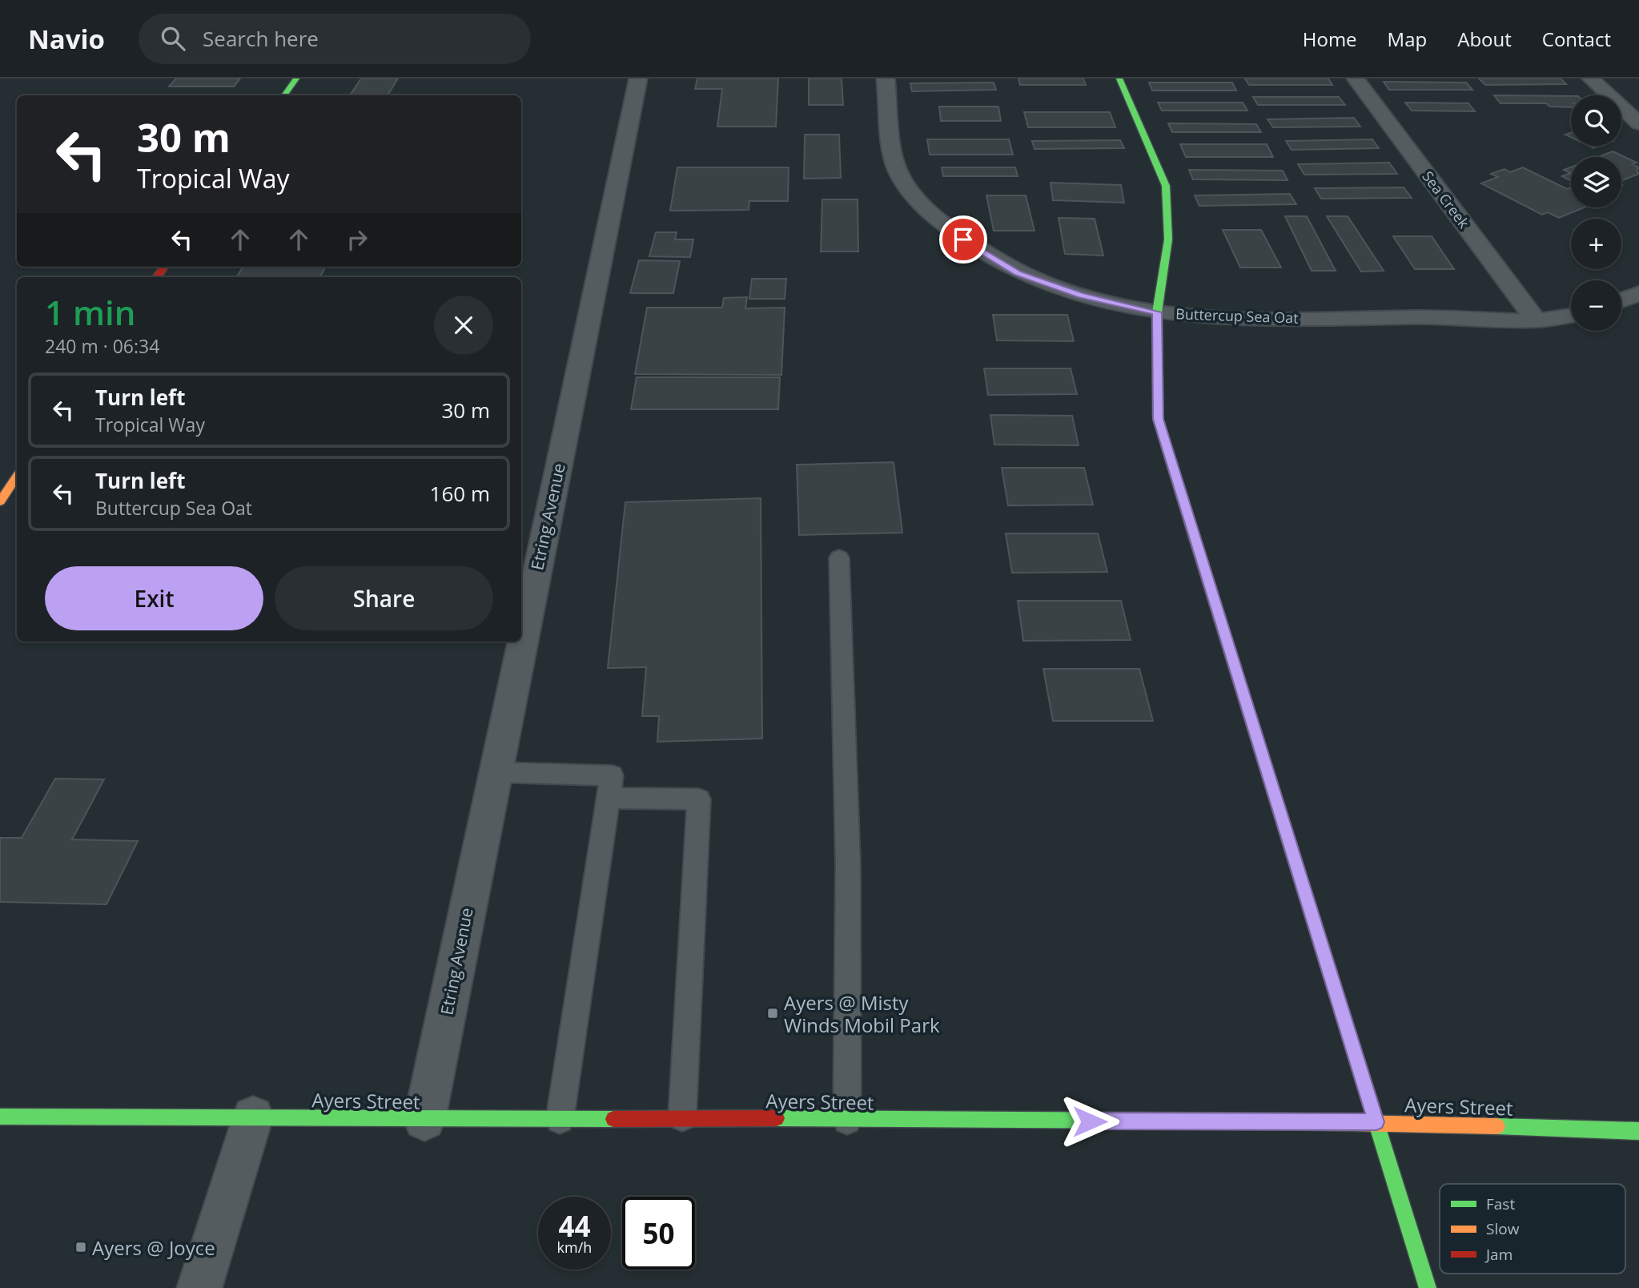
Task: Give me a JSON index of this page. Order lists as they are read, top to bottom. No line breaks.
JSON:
{"streets":{"street":["Sea Creek","Buttercup Sea Oat","Etring Avenue","Ayers Street"]},"crossings":[["Sea Creek","Buttercup Sea Oat"],["Etring Avenue","Ayers Street"]],"places":{"transit":["Ayers @ Misty Winds Mobil Park","Ayers @ Joyce"]},"legend":["Fast","Slow","Jam"],"page":{"header":"Navio","search":"Search here","nav":["Home","Map","About","Contact"],"map_buttons":["+","−"],"turn":["30 m","Tropical Way"],"heading":["1 min","240 m · 06:34"],"list":[{"name":"Turn left","note":"Tropical Way","value":"30 m"},{"name":"Turn left","note":"Buttercup Sea Oat","value":"160 m"}],"buttons":["Exit","Share"],"speed":"44 km/h","limit":"50"}}
